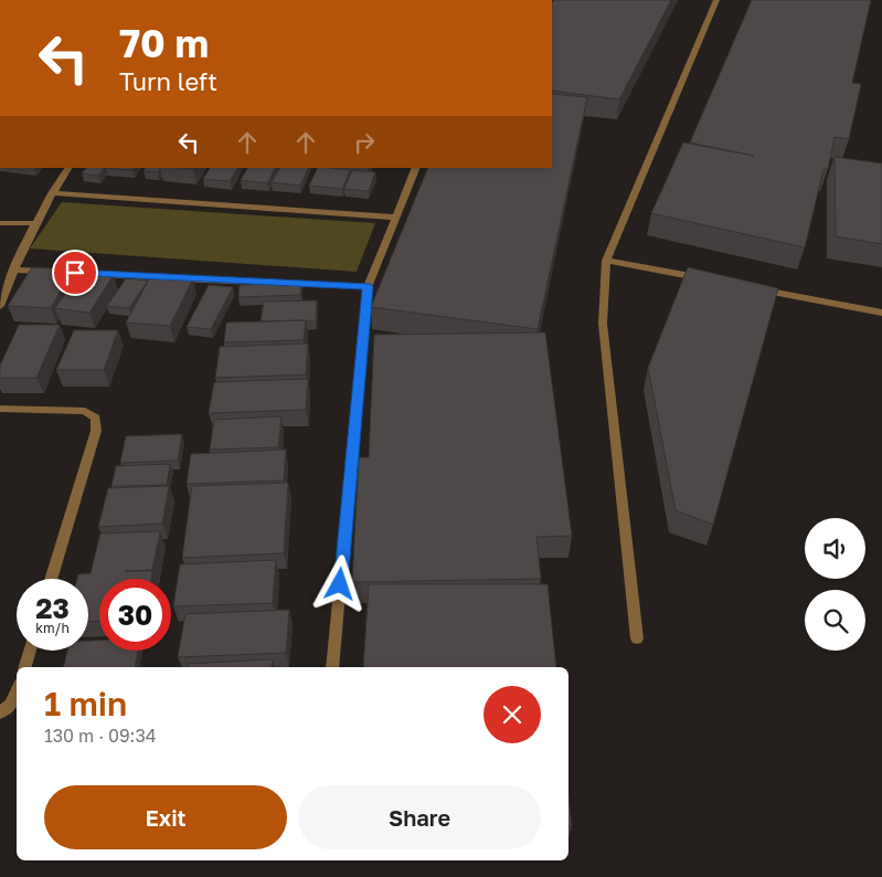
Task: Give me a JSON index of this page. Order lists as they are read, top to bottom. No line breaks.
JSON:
{"page":{"turn":["70 m","Turn left"],"speed":"23 km/h","limit":"30","heading":["1 min","130 m · 09:34"],"buttons":["Exit","Share"]}}
